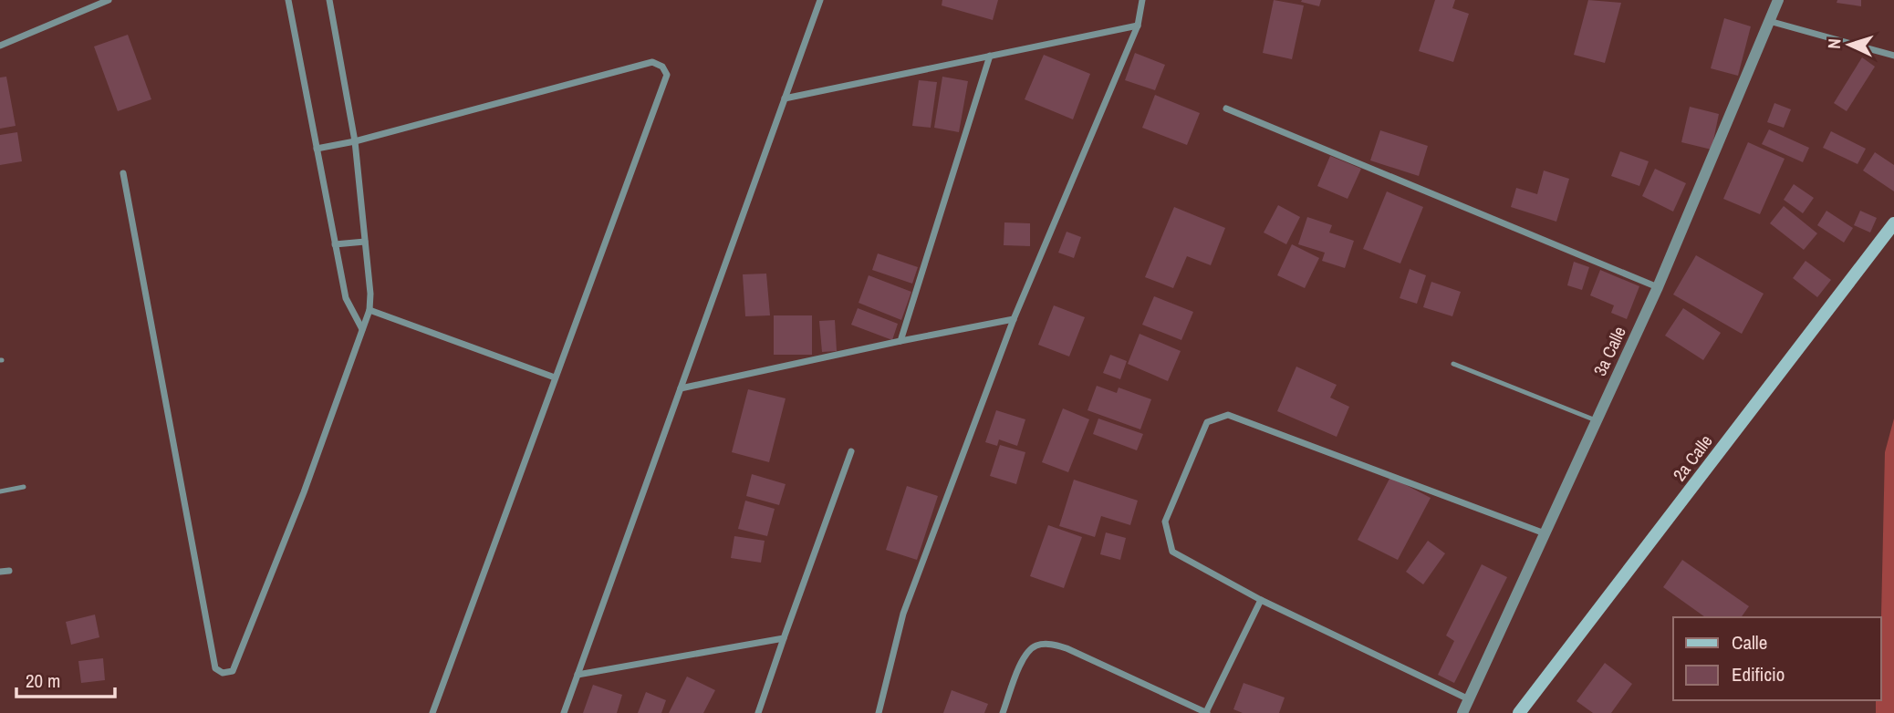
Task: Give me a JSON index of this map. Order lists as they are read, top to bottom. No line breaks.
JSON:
{"streets":{"main road":["2a Calle"],"street":["3a Calle"]},"legend":["Calle","Edificio"],"scale_bar":"20 m","north":"left"}
